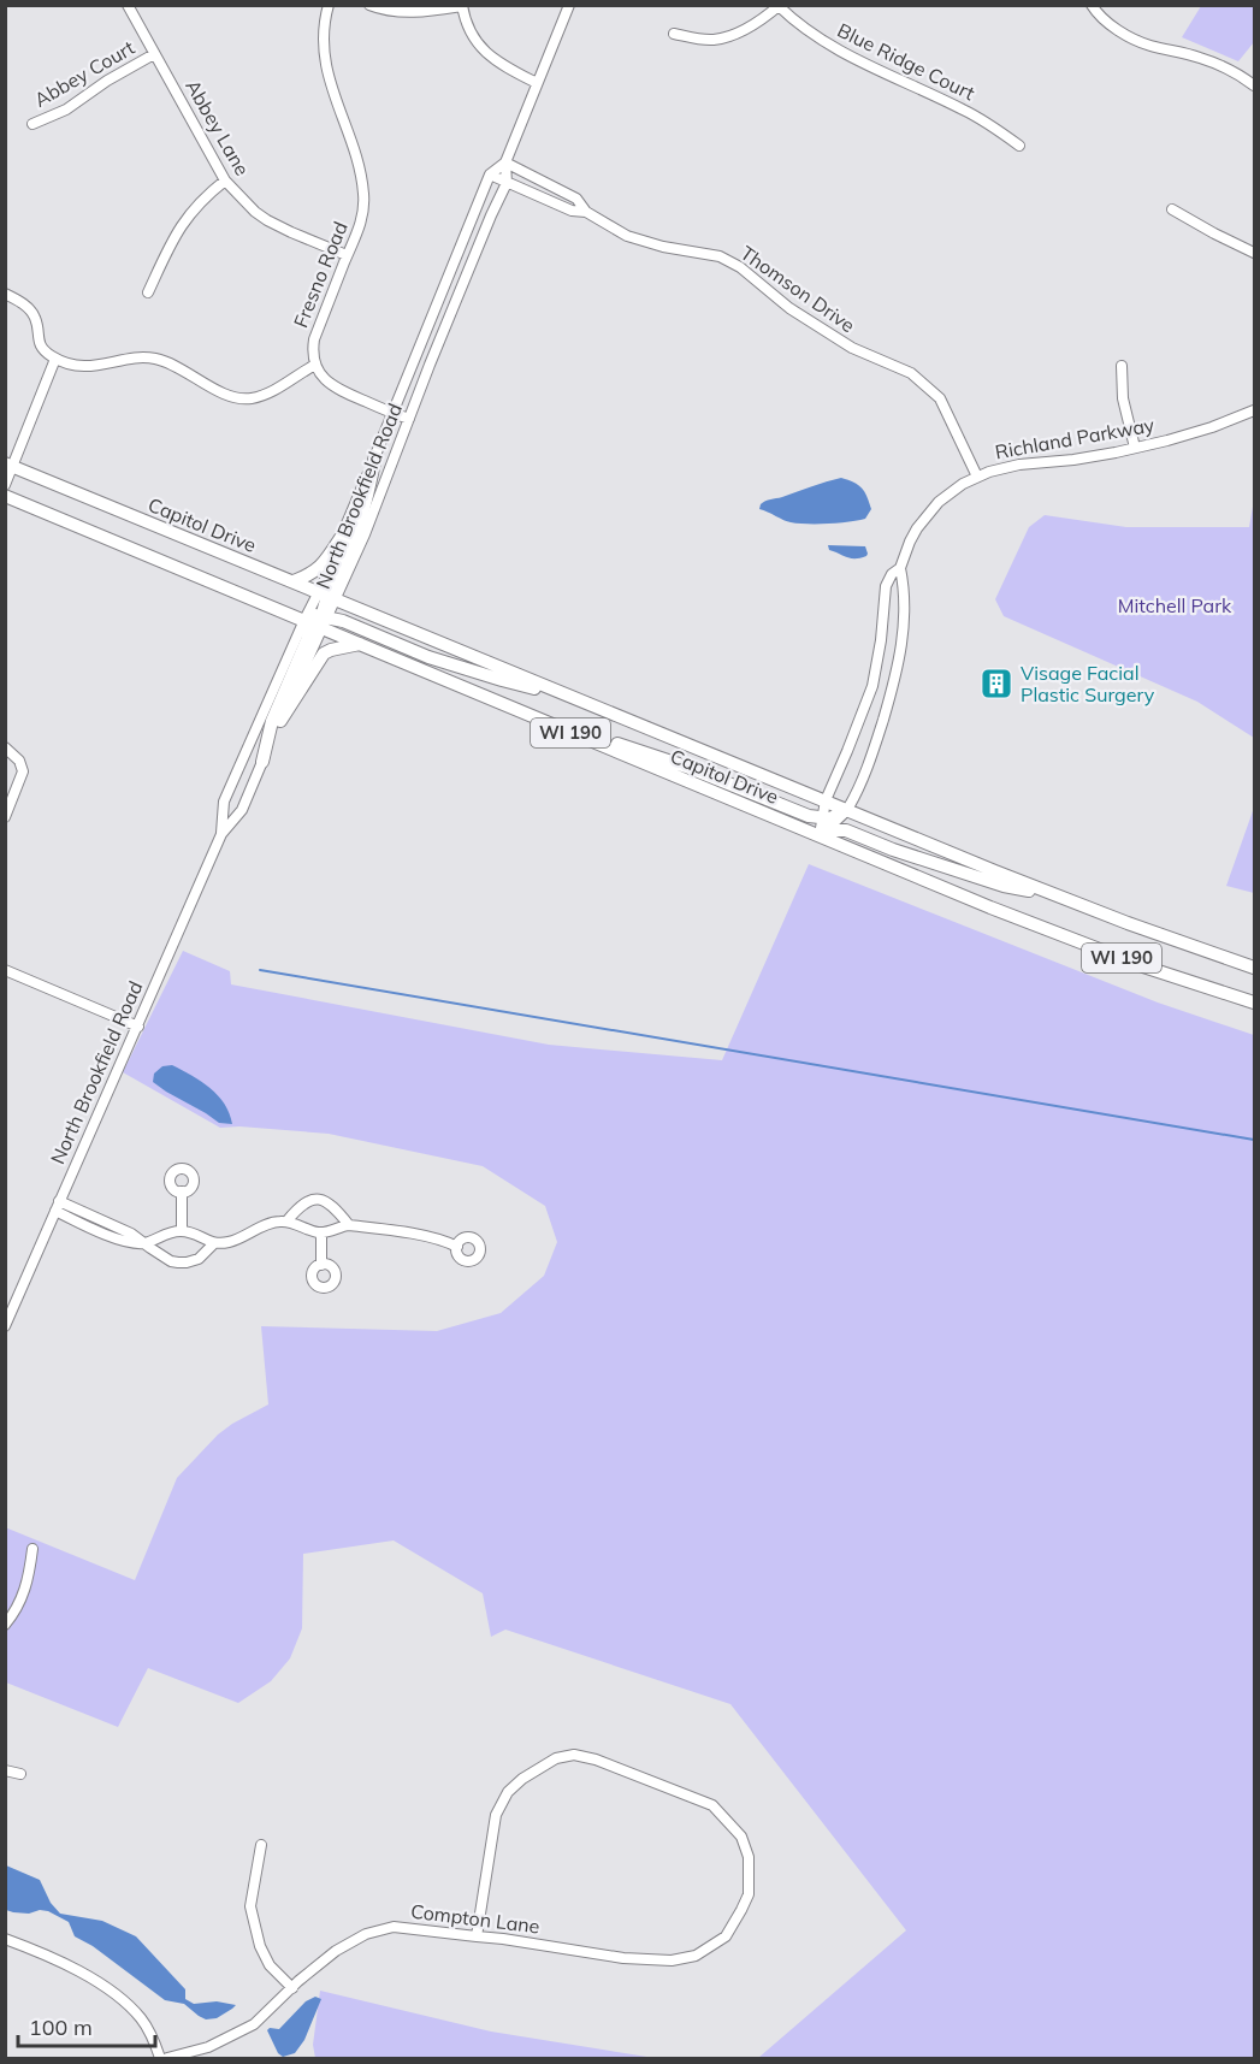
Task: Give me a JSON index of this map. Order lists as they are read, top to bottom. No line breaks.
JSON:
{"streets":{"main road":["Capitol Drive","WI 190"],"street":["Blue Ridge Court","Abbey Court","Abbey Lane","Fresno Road","Thomson Drive","Richland Parkway","North Brookfield Road","Compton Lane"]},"crossings":[["Abbey Court","Abbey Lane"],["Abbey Lane","Fresno Road"],["Thomson Drive","Richland Parkway"],["Thomson Drive","North Brookfield Road"],["Richland Parkway","Capitol Drive"],["Richland Parkway","WI 190"],["North Brookfield Road","Capitol Drive"],["Capitol Drive","WI 190"]],"parks":["Mitchell Park"],"places":{"building":["Visage Facial Plastic Surgery"]},"scale_bar":"100 m"}
